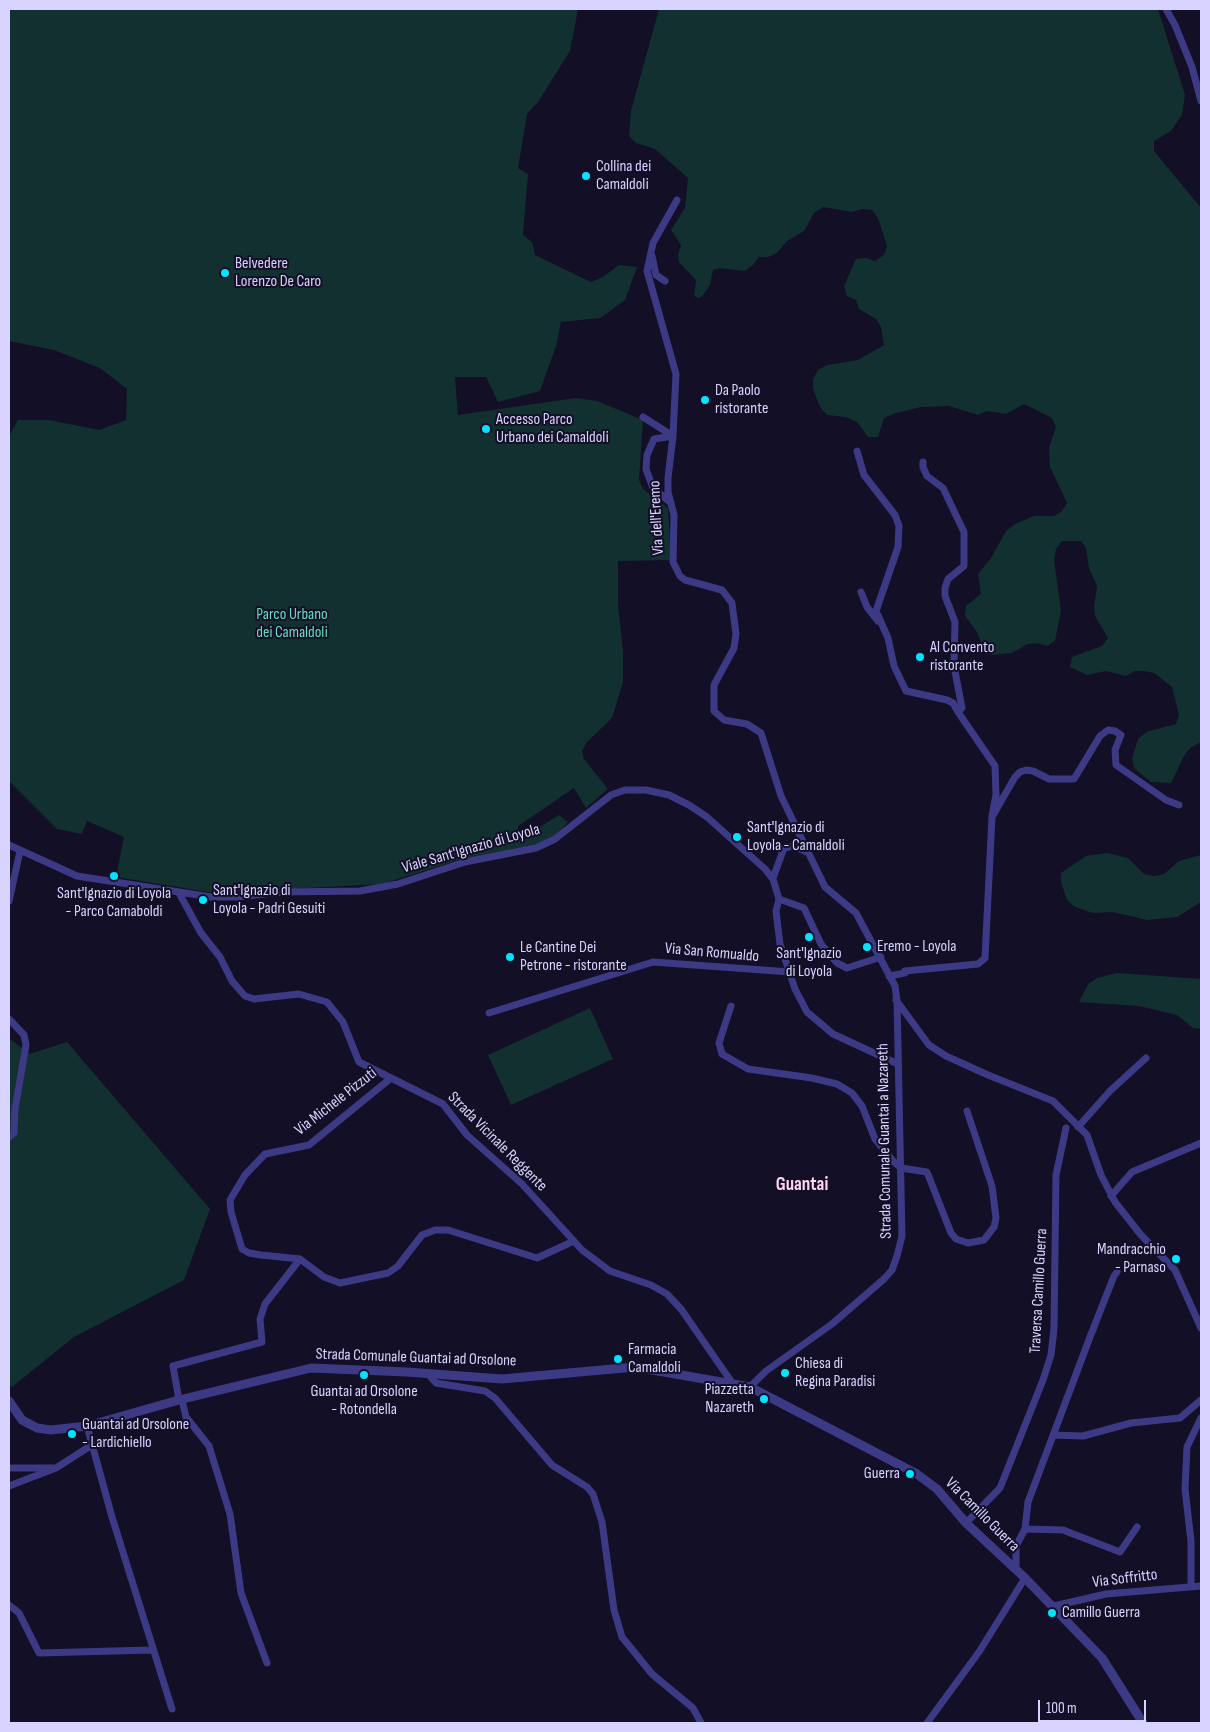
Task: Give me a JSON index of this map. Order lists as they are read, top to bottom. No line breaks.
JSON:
{"streets":{"street":["Via dell'Eremo","Viale Sant'Ignazio di Loyola","Via San Romualdo","Via Michele Pizzuti","Strada Comunale Guantai a Nazareth","Strada Vicinale Reggente","Traversa Camillo Guerra","Strada Comunale Guantai ad Orsolone","Via Camillo Guerra","Via Soffritto"]},"crossings":[["Via dell'Eremo","Strada Comunale Guantai a Nazareth"],["Viale Sant'Ignazio di Loyola","Strada Vicinale Reggente"],["Via San Romualdo","Strada Comunale Guantai a Nazareth"],["Via Michele Pizzuti","Strada Vicinale Reggente"],["Strada Comunale Guantai a Nazareth","Strada Comunale Guantai ad Orsolone"],["Strada Comunale Guantai a Nazareth","Via Camillo Guerra"],["Strada Vicinale Reggente","Strada Comunale Guantai ad Orsolone"],["Traversa Camillo Guerra","Via Camillo Guerra"],["Strada Comunale Guantai ad Orsolone","Via Camillo Guerra"],["Via Camillo Guerra","Via Soffritto"]],"districts":["Guantai"],"parks":["Parco Urbano dei Camaldoli"],"places":["Collina dei Camaldoli","Belvedere Lorenzo De Caro","Da Paolo ristorante","Accesso Parco Urbano dei Camaldoli","Al Convento ristorante","Sant'Ignazio di Loyola - Camaldoli","Sant'Ignazio di Loyola - Parco Camaboldi","Sant'Ignazio di Loyola - Padri Gesuiti","Sant'Ignazio di Loyola","Eremo - Loyola","Le Cantine Dei Petrone - ristorante","Mandracchio - Parnaso","Farmacia Camaldoli","Chiesa di Regina Paradisi","Guantai ad Orsolone - Rotondella","Piazzetta Nazareth","Guantai ad Orsolone - Lardichiello","Guerra","Camillo Guerra"],"scale_bar":"100 m"}
